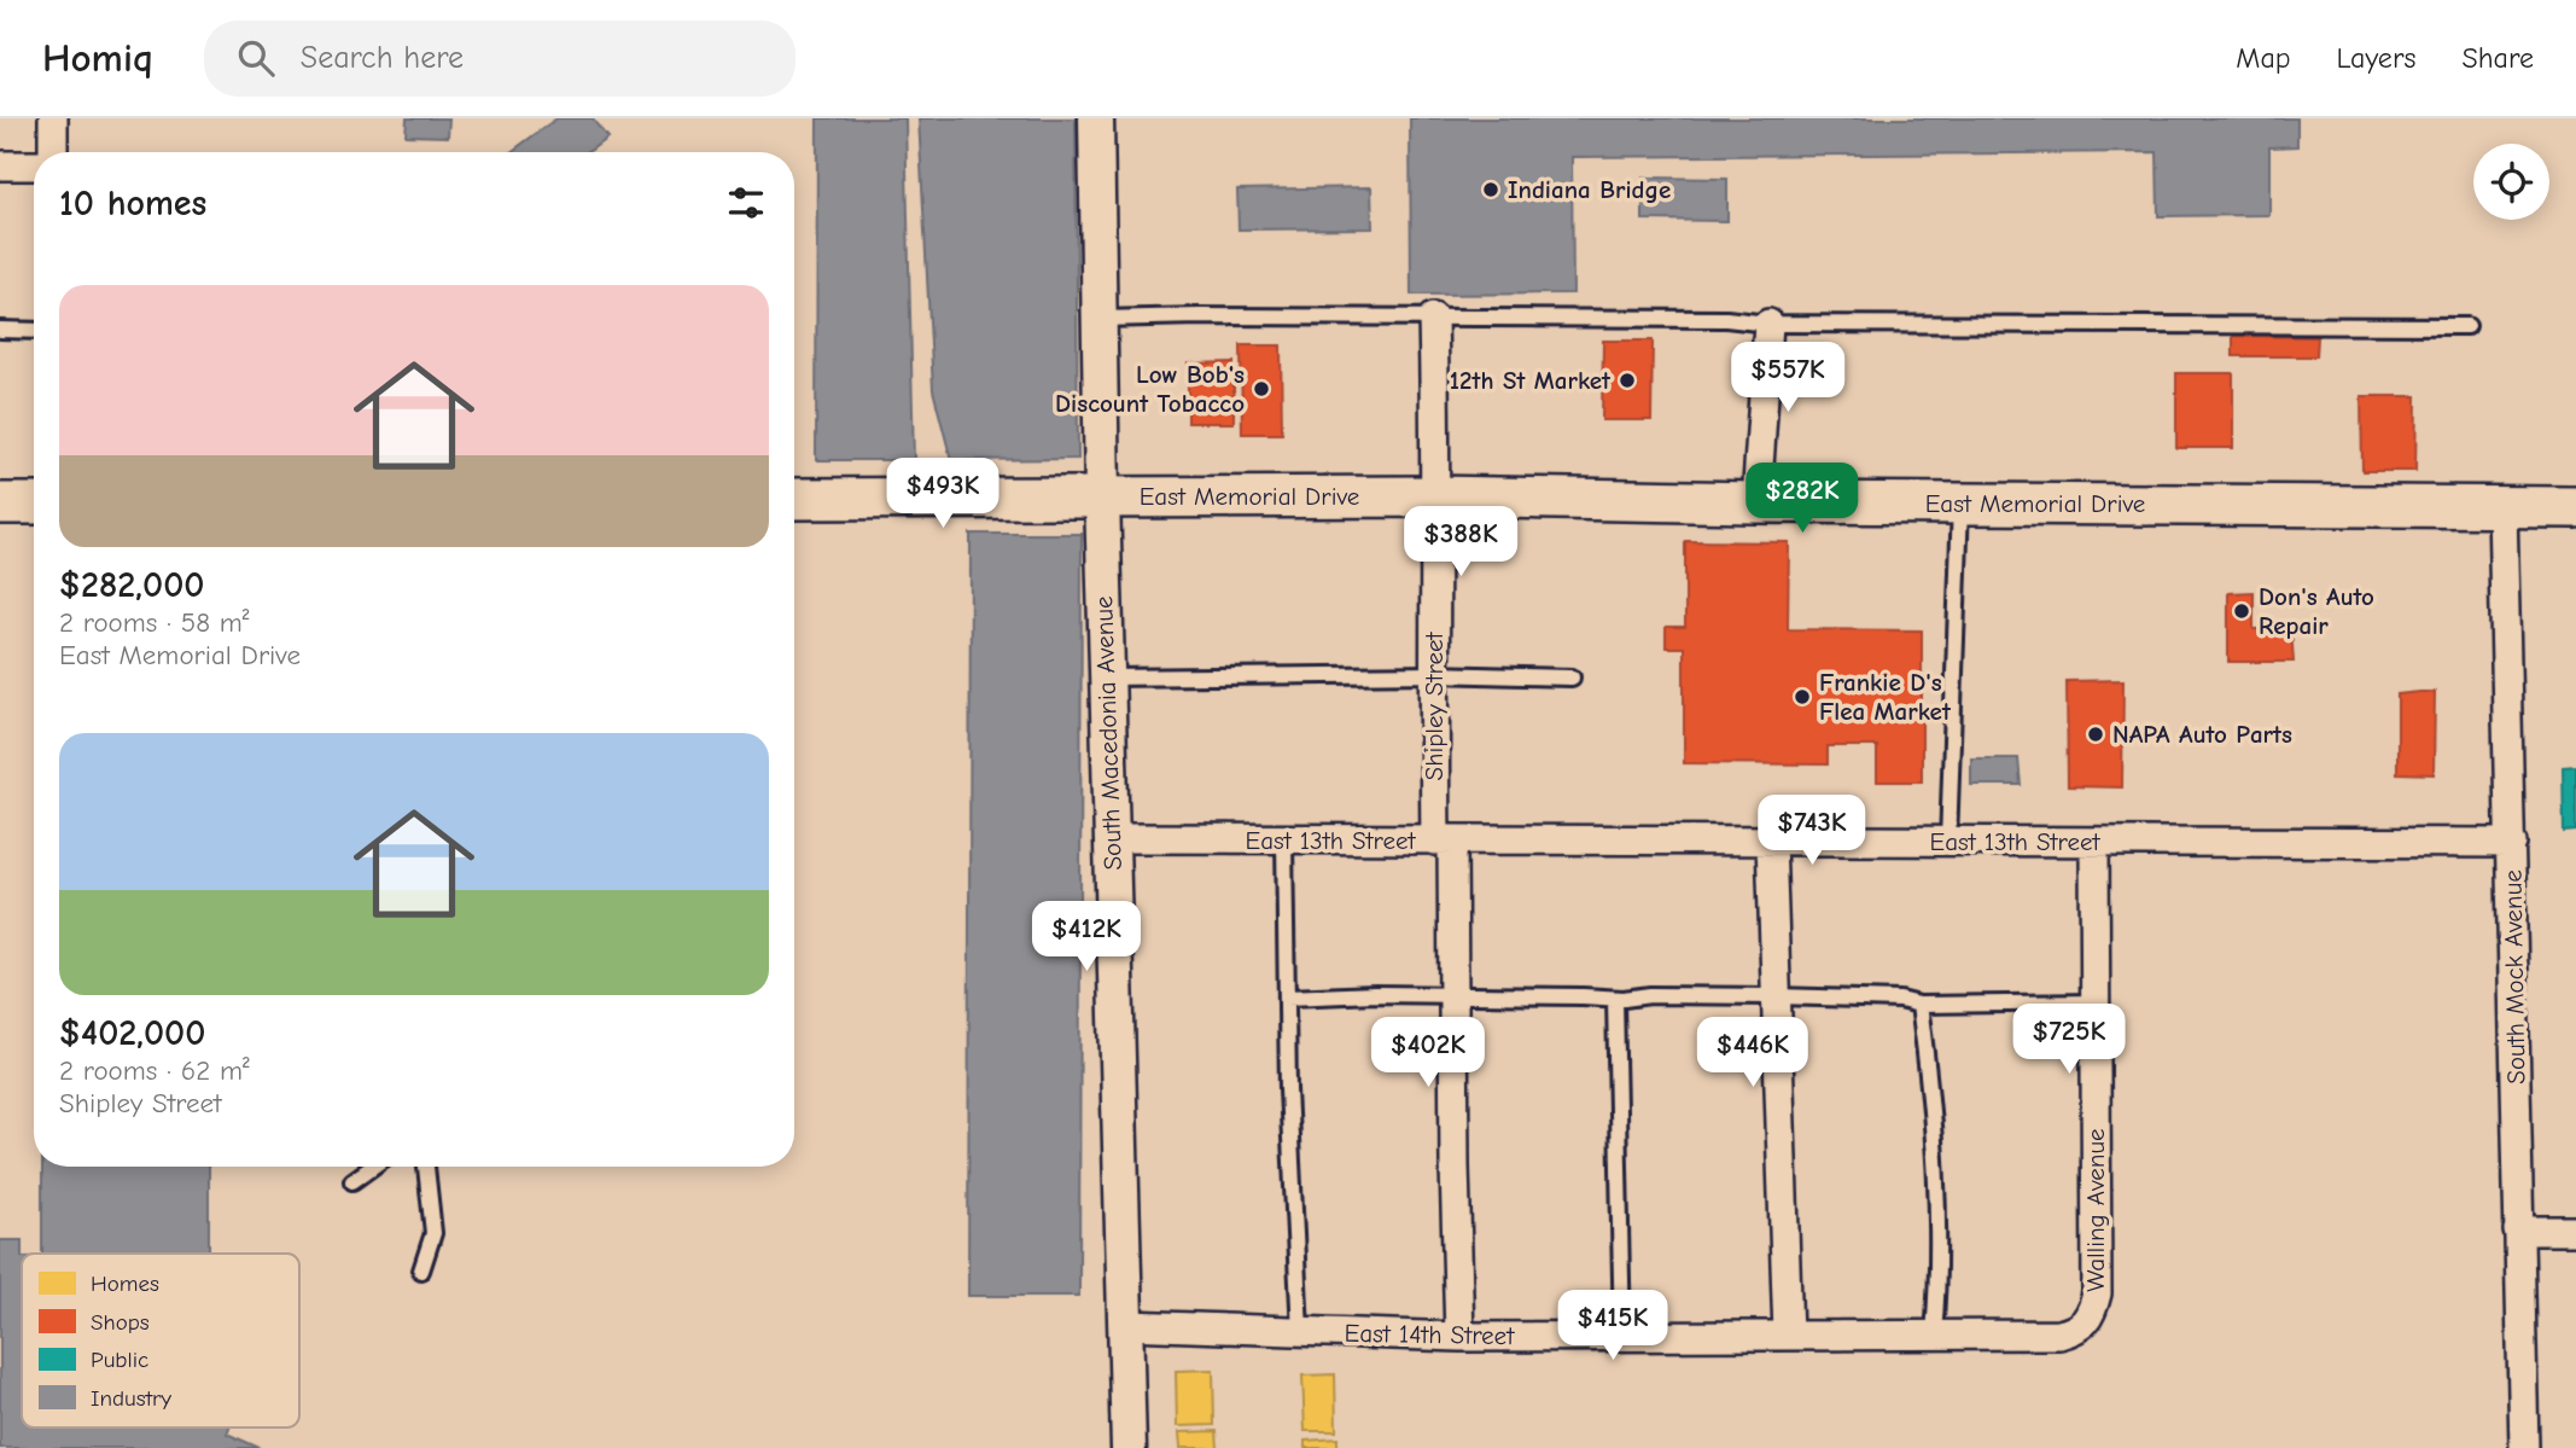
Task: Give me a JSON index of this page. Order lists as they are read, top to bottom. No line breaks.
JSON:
{"streets":{"main road":["East Memorial Drive"],"street":["Shipley Street","South Macedonia Avenue","East 13th Street","South Mock Avenue","Walling Avenue","East 14th Street"]},"crossings":[["East Memorial Drive","Shipley Street"],["East Memorial Drive","South Macedonia Avenue"],["East Memorial Drive","South Mock Avenue"],["Shipley Street","East 13th Street"],["Shipley Street","East 14th Street"],["South Macedonia Avenue","East 13th Street"],["South Macedonia Avenue","East 14th Street"],["East 13th Street","South Mock Avenue"],["East 13th Street","Walling Avenue"],["Walling Avenue","East 14th Street"]],"places":["Indiana Bridge","12th St Market","Low Bob's Discount Tobacco","Don's Auto Repair","Frankie D's Flea Market","NAPA Auto Parts"],"legend":["Homes","Shops","Public","Industry"],"page":{"header":"Homiq","search":"Search here","nav":["Map","Layers","Share"],"heading":"10 homes","list":[{"name":"$282,000","note":"2 rooms · 58 m² · East Memorial Drive"},{"name":"$402,000","note":"2 rooms · 62 m² · Shipley Street"}],"price":["$557K","$493K","$282K","$388K","$743K","$412K","$725K","$402K","$446K","$415K"]}}
